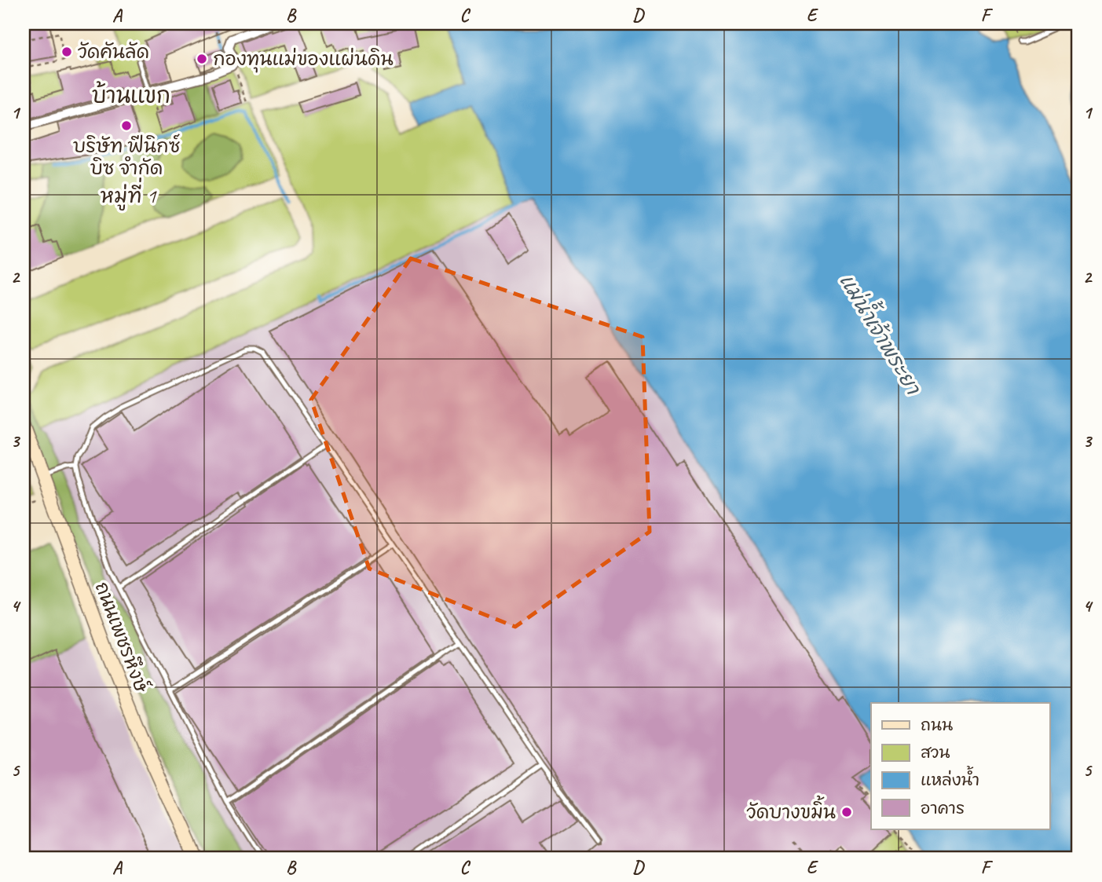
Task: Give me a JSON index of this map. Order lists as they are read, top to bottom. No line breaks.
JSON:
{"streets":{"main road":["ถนนเพชรหึงษ์"]},"districts":["บ้านแขก","หมู่ที่ 1"],"water":["แม่น้ำเจ้าพระยา"],"places":["วัดคันลัด","กองทุนแม่ของแผ่นดิน","บริษัท ฟีนิกซ์ บิซ จำกัด","วัดบางขมิ้น"],"legend":["ถนน","สวน","แหล่งน้ำ","อาคาร"],"grid":{"columns":["A","B","C","D","E","F"],"rows":["1","2","3","4","5"]}}
